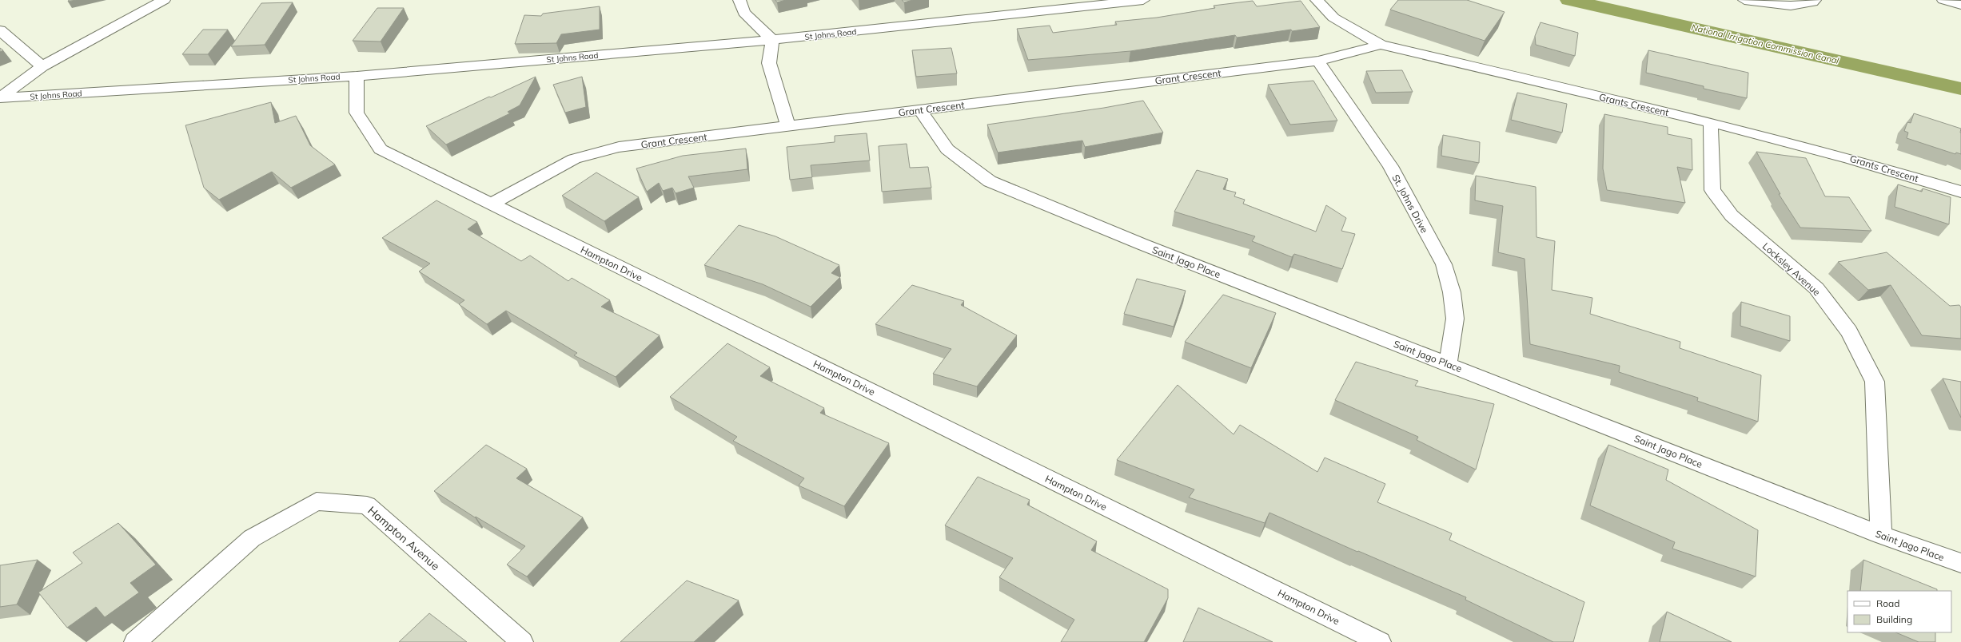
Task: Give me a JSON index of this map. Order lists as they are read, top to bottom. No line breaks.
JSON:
{"streets":{"street":["St Johns Road","Grant Crescent","Grants Crescent","St. Johns Drive","Saint Jago Place","Hampton Drive","Locksley Avenue","Hampton Avenue"]},"crossings":[["St Johns Road","Hampton Drive"],["Grant Crescent","Grants Crescent"],["Grant Crescent","St. Johns Drive"],["Grant Crescent","Saint Jago Place"],["Grant Crescent","Hampton Drive"],["Grants Crescent","Locksley Avenue"],["St. Johns Drive","Saint Jago Place"],["Saint Jago Place","Locksley Avenue"]],"water":["National Irrigation Commission Canal"],"legend":["Road","Building"]}
